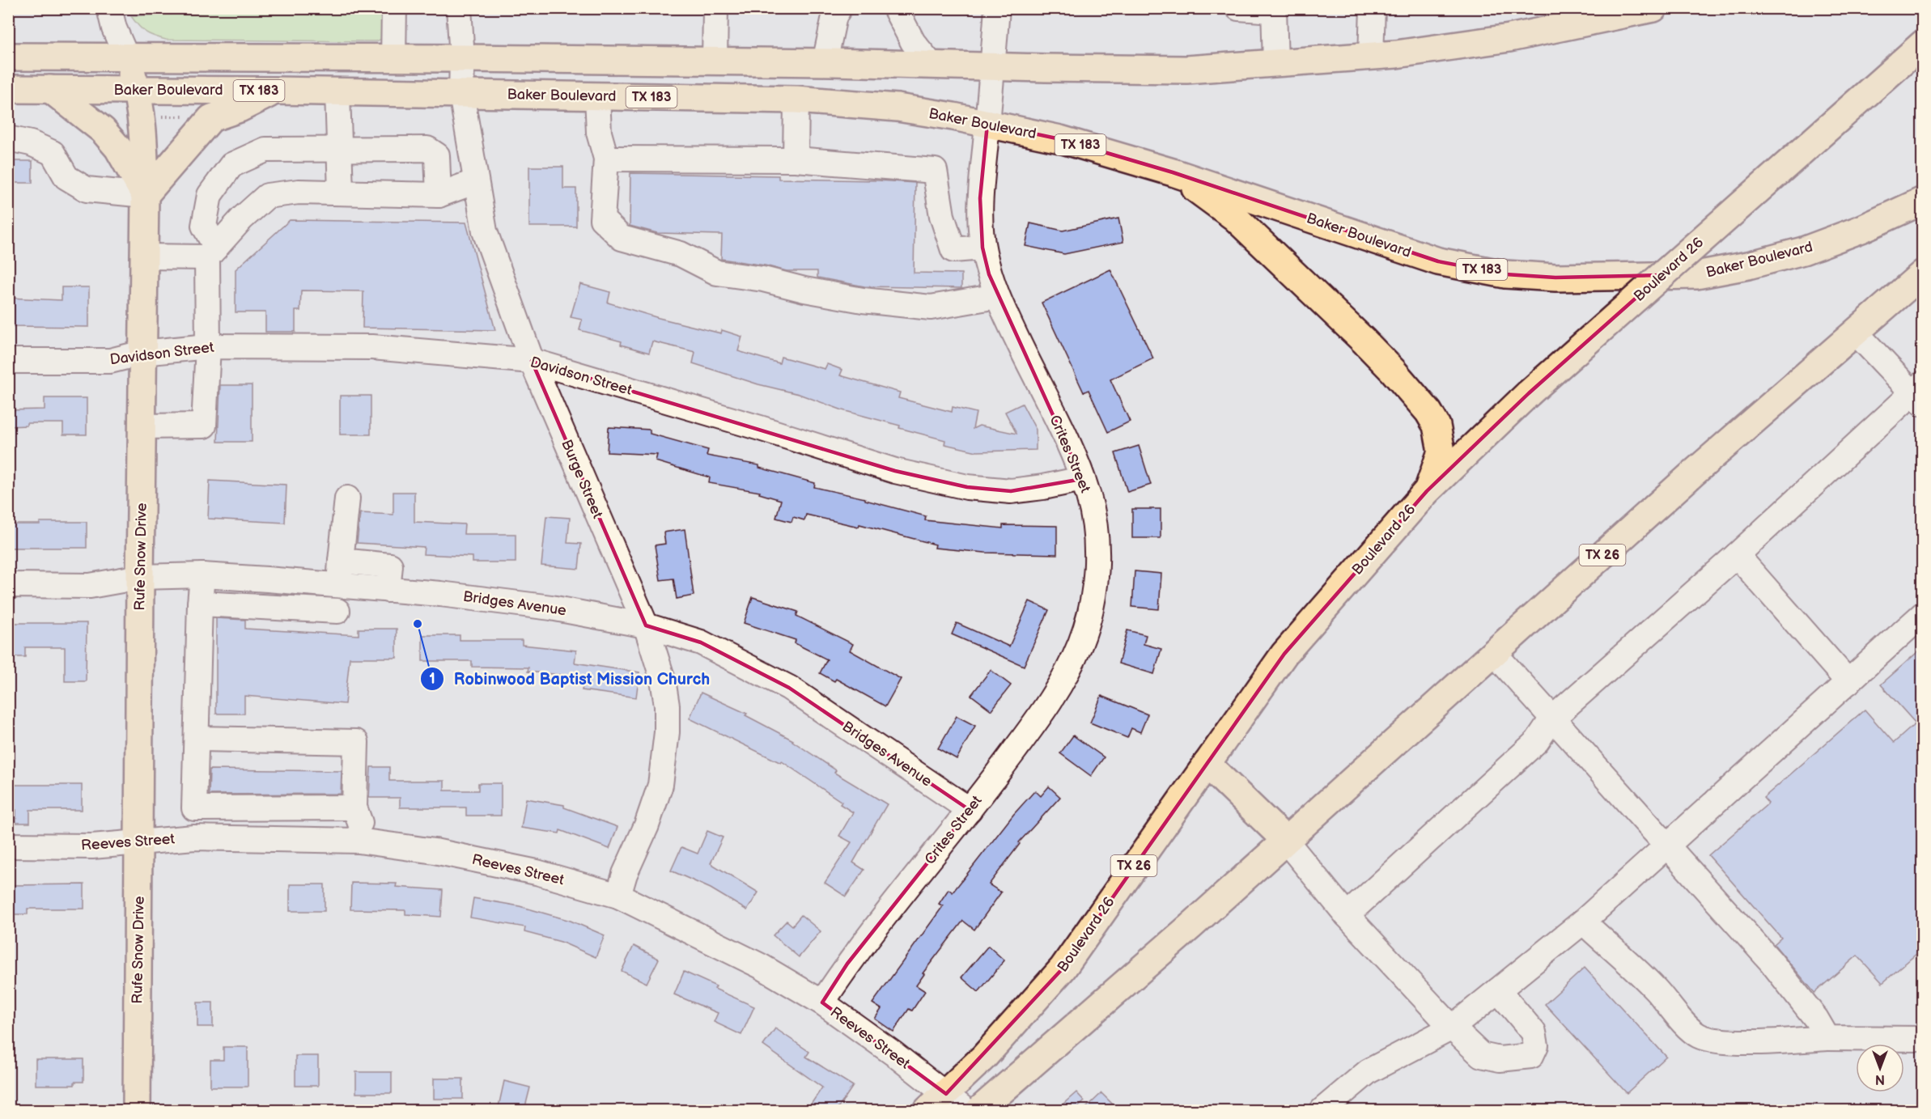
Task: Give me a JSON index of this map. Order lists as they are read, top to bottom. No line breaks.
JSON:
{"streets":{"main road":["Baker Boulevard","TX 183","Boulevard 26","TX 26","Rufe Snow Drive"],"street":["Davidson Street","Crites Street","Burge Street","Bridges Avenue","Reeves Street"]},"crossings":[["Baker Boulevard","Crites Street"],["Baker Boulevard","Burge Street"],["Baker Boulevard","Rufe Snow Drive"],["TX 183","Crites Street"],["TX 183","Burge Street"],["TX 183","Rufe Snow Drive"],["Boulevard 26","Reeves Street"],["Davidson Street","Crites Street"],["Davidson Street","Burge Street"],["Davidson Street","Rufe Snow Drive"],["Crites Street","Bridges Avenue"],["Crites Street","Reeves Street"],["Burge Street","Bridges Avenue"],["Burge Street","Reeves Street"],["Rufe Snow Drive","Bridges Avenue"],["Rufe Snow Drive","Reeves Street"]],"places":["Robinwood Baptist Mission Church"],"north":"bottom"}
